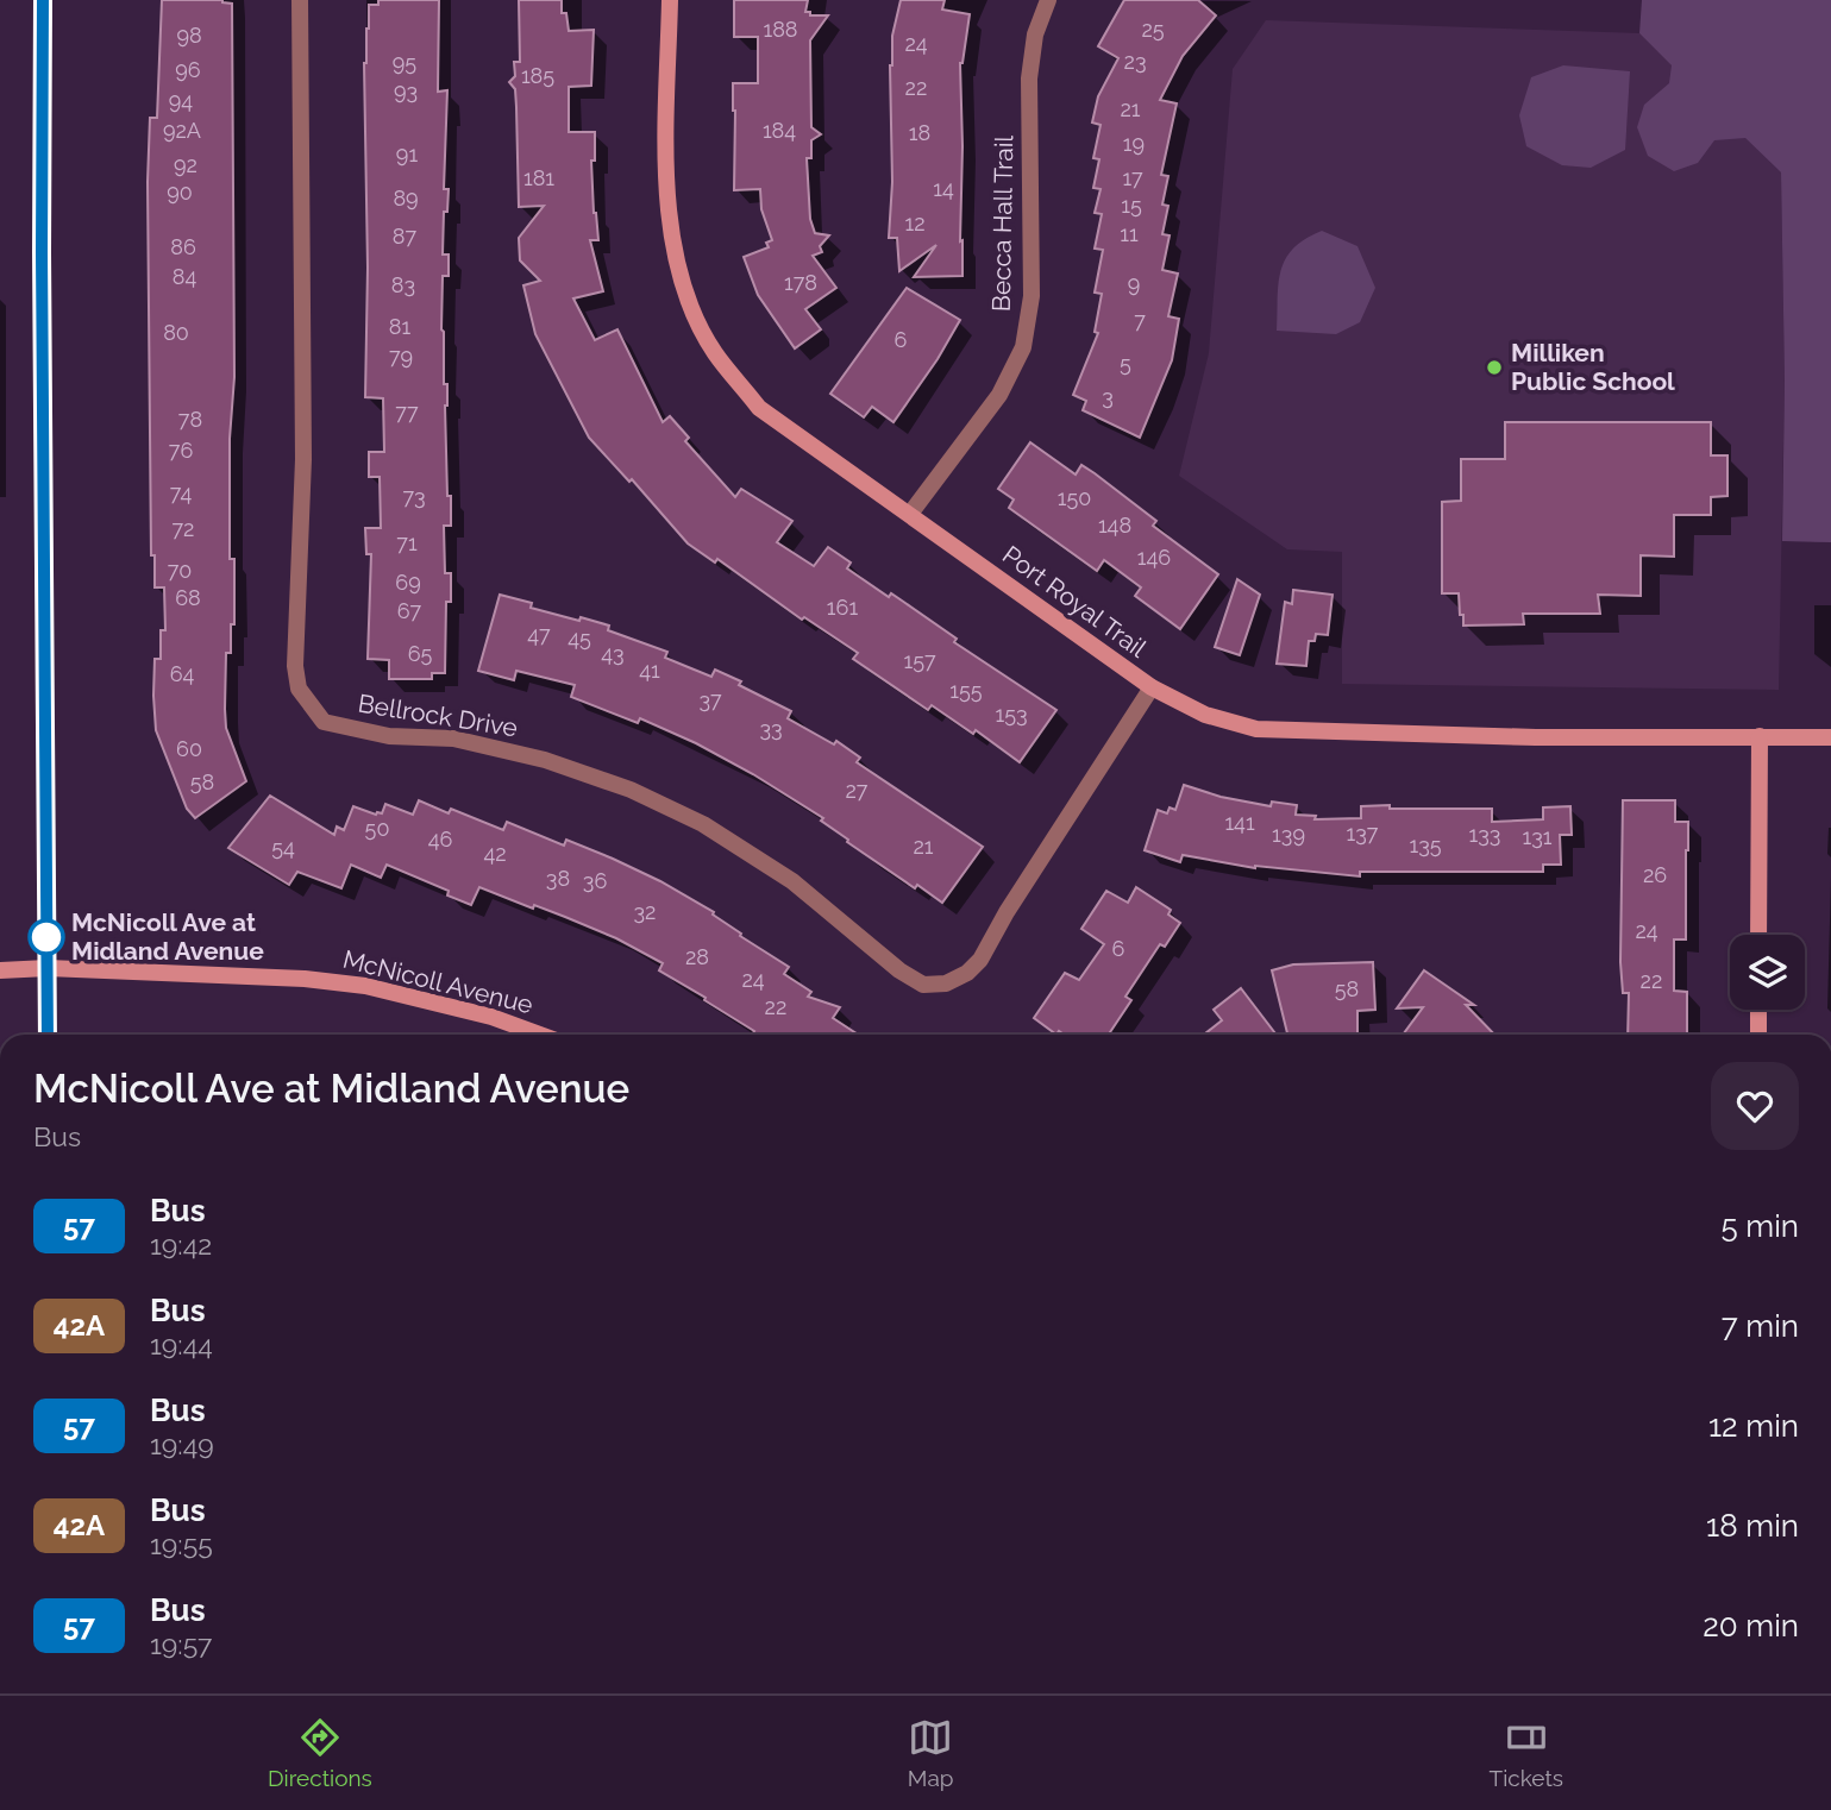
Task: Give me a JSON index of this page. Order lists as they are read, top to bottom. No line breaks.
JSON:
{"streets":{"street":["Becca Hall Trail","Port Royal Trail","Bellrock Drive","McNicoll Avenue"]},"crossings":[["Becca Hall Trail","Port Royal Trail"],["Port Royal Trail","Bellrock Drive"]],"places":["Milliken Public School","McNicoll Ave at Midland Avenue"],"lines":["bus line 57"],"house_numbers":["188","25","98","24","23","95","96","185","22","93","94","21","92A","184","18","19","91","92","181","17","14","90","89","15","12","11","87","86","84","178","9","83","7","81","80","6","79","5","3","77","78","76","74","73","150","148","72","71","146","70","69","68","161","67","47","45","65","43","157","41","64","155","37","153","33","60","58","27","141","50","137","139","133","131","46","135","21","54","42","26","38","36","32","24","6","28","24","22","58","22"],"page":{"heading":["McNicoll Ave at Midland Avenue","Bus"],"list":[{"mark":"57","name":"Bus","note":"19:42","value":"5 min"},{"mark":"42A","name":"Bus","note":"19:44","value":"7 min"},{"mark":"57","name":"Bus","note":"19:49","value":"12 min"},{"mark":"42A","name":"Bus","note":"19:55","value":"18 min"},{"mark":"57","name":"Bus","note":"19:57","value":"20 min"}],"tabs":["Directions","Map","Tickets"]}}
